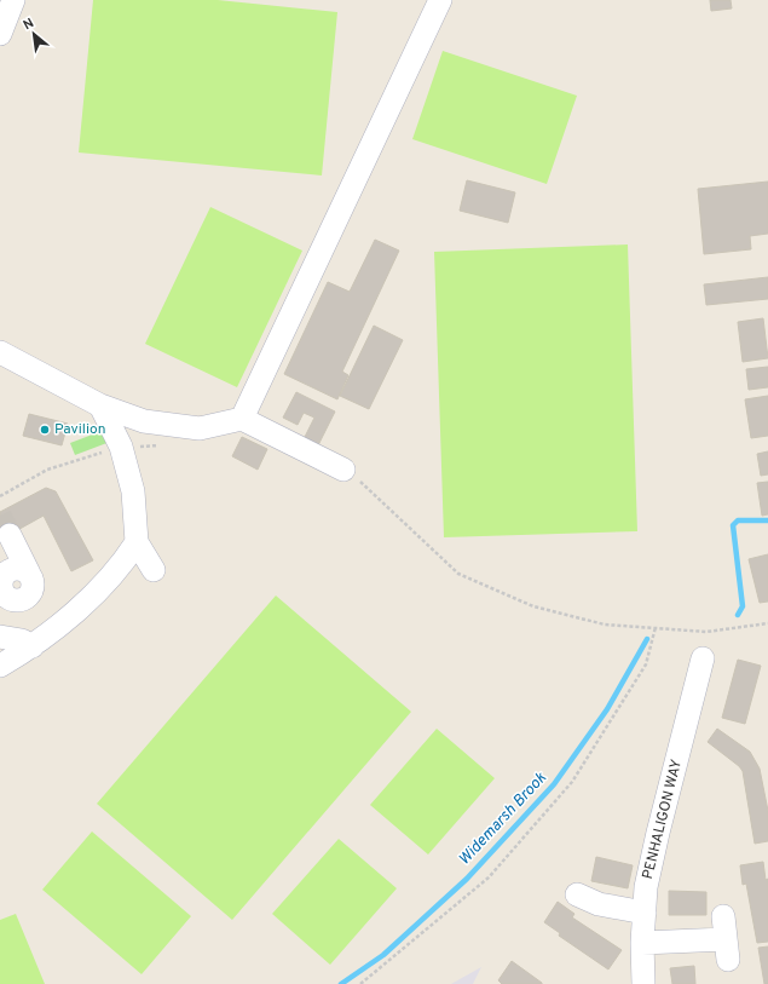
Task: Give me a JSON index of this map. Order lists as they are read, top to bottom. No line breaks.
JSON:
{"streets":{"street":["PENHALIGON WAY"]},"water":["Widemarsh Brook"],"places":["Pavilion"],"north":"top left"}
